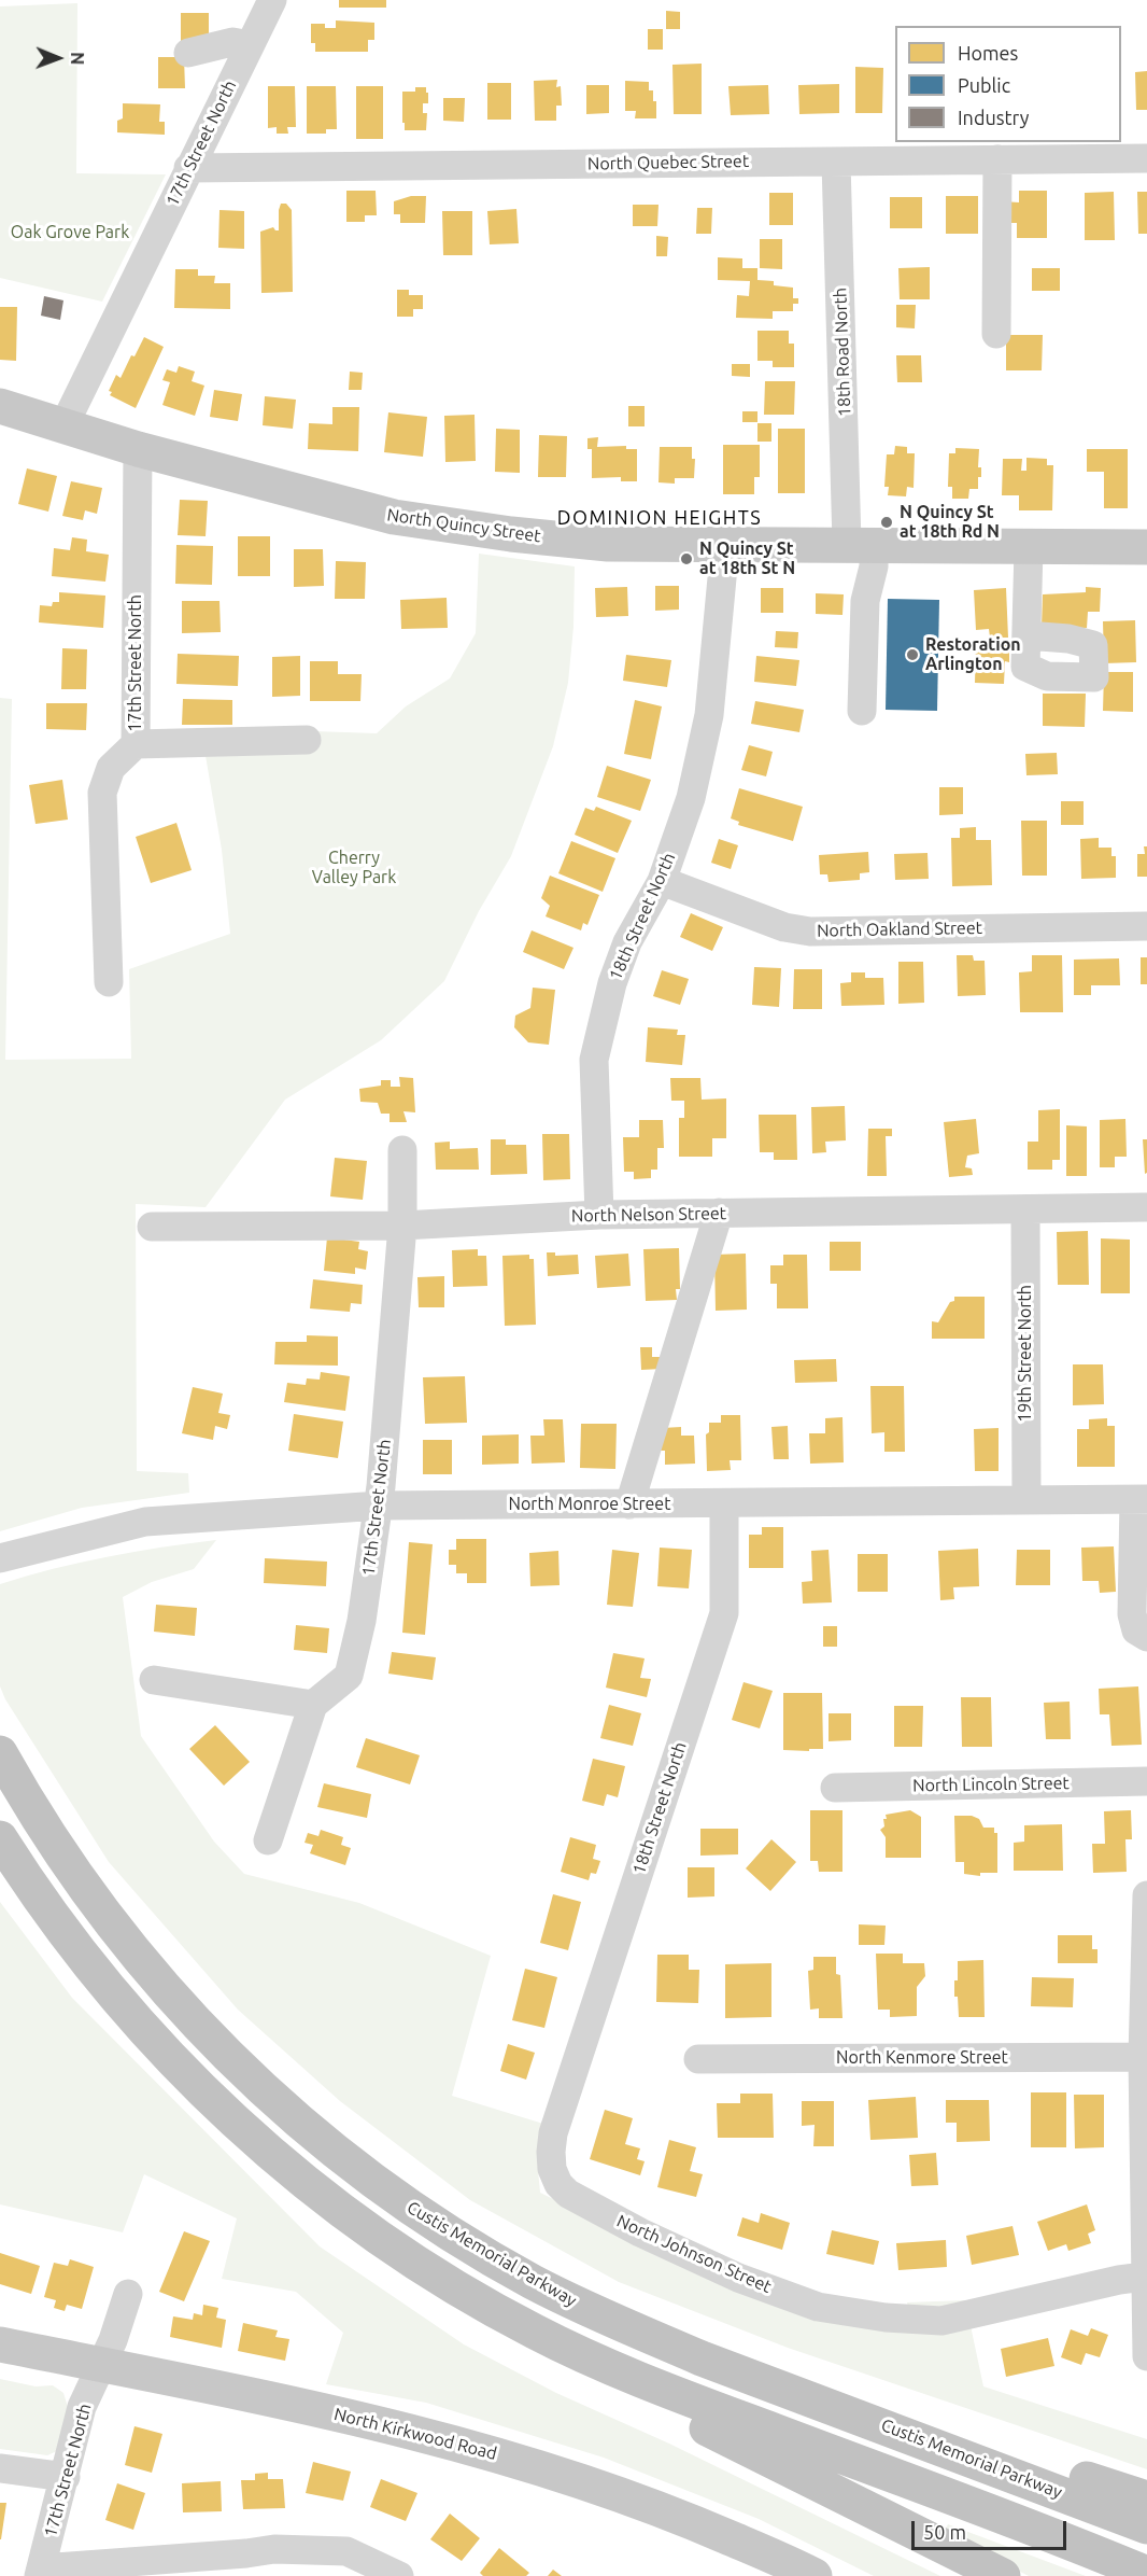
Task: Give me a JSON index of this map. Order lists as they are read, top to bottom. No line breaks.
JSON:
{"streets":{"highway":["Custis Memorial Parkway"],"main road":["North Quincy Street","North Kirkwood Road"],"street":["17th Street North","North Quebec Street","18th Road North","18th Street North","North Oakland Street","North Nelson Street","19th Street North","North Monroe Street","North Lincoln Street","North Kenmore Street","North Johnson Street"]},"crossings":[["17th Street North","North Quebec Street"],["17th Street North","North Quincy Street"],["17th Street North","North Nelson Street"],["17th Street North","North Monroe Street"],["17th Street North","North Kirkwood Road"],["North Quebec Street","18th Road North"],["18th Road North","North Quincy Street"],["North Quincy Street","18th Street North"],["18th Street North","North Oakland Street"],["18th Street North","North Nelson Street"],["18th Street North","North Monroe Street"],["18th Street North","North Johnson Street"],["North Nelson Street","19th Street North"],["19th Street North","North Monroe Street"]],"districts":["DOMINION HEIGHTS"],"parks":["Oak Grove Park","Cherry Valley Park"],"places":["N Quincy St at 18th Rd N","N Quincy St at 18th St N","Restoration Arlington"],"legend":["Homes","Public","Industry"],"scale_bar":"50 m","north":"right"}
